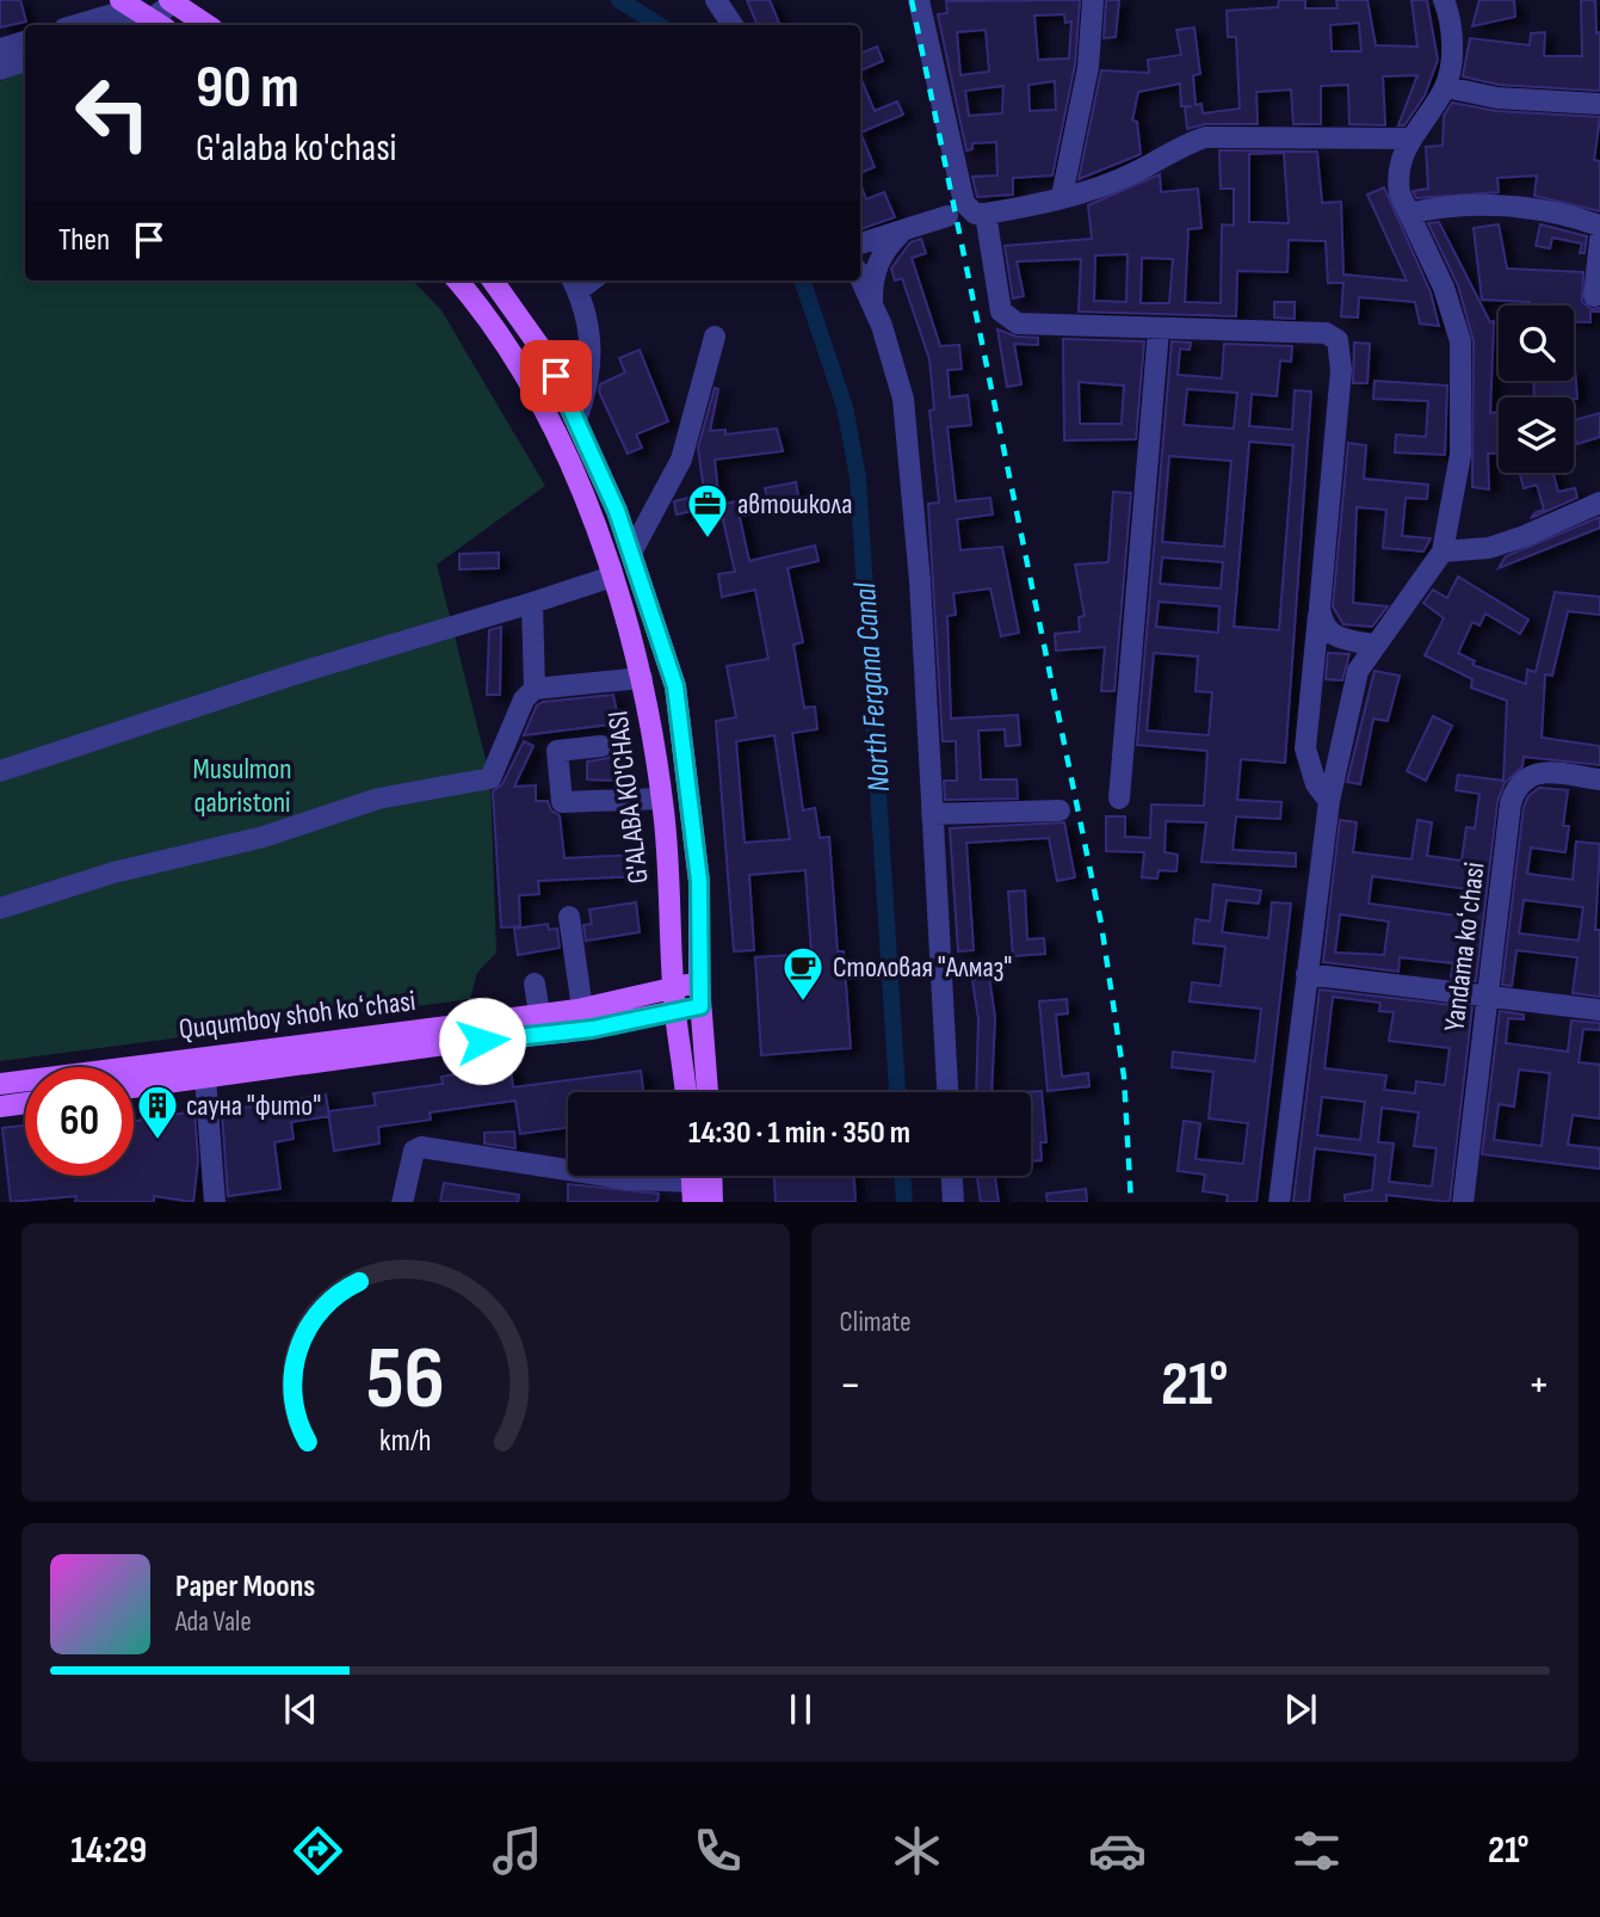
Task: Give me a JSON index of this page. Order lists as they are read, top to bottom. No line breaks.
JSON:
{"streets":{"main road":["G'ALABA KO'CHASI","Ququmboy shoh koʻchasi"],"street":["Yandama koʻchasi"]},"crossings":[["G'ALABA KO'CHASI","Ququmboy shoh koʻchasi"]],"water":["North Fergana Canal"],"parks":["Musulmon qabristoni"],"places":{"office":["автошкола"],"cafe":["Столовая \"Алмаз\""],"building":["сауна \"фито\""]},"page":{"turn":["90 m","G'alaba ko'chasi"],"then":"Then","limit":"60","trip":"14:30 · 1 min · 350 m","tile":"Climate","heat":["−","21°","+"],"song":["Paper Moons","Ada Vale"],"tabs":["14:29","21°"],"gauge":["56","km/h"]}}
